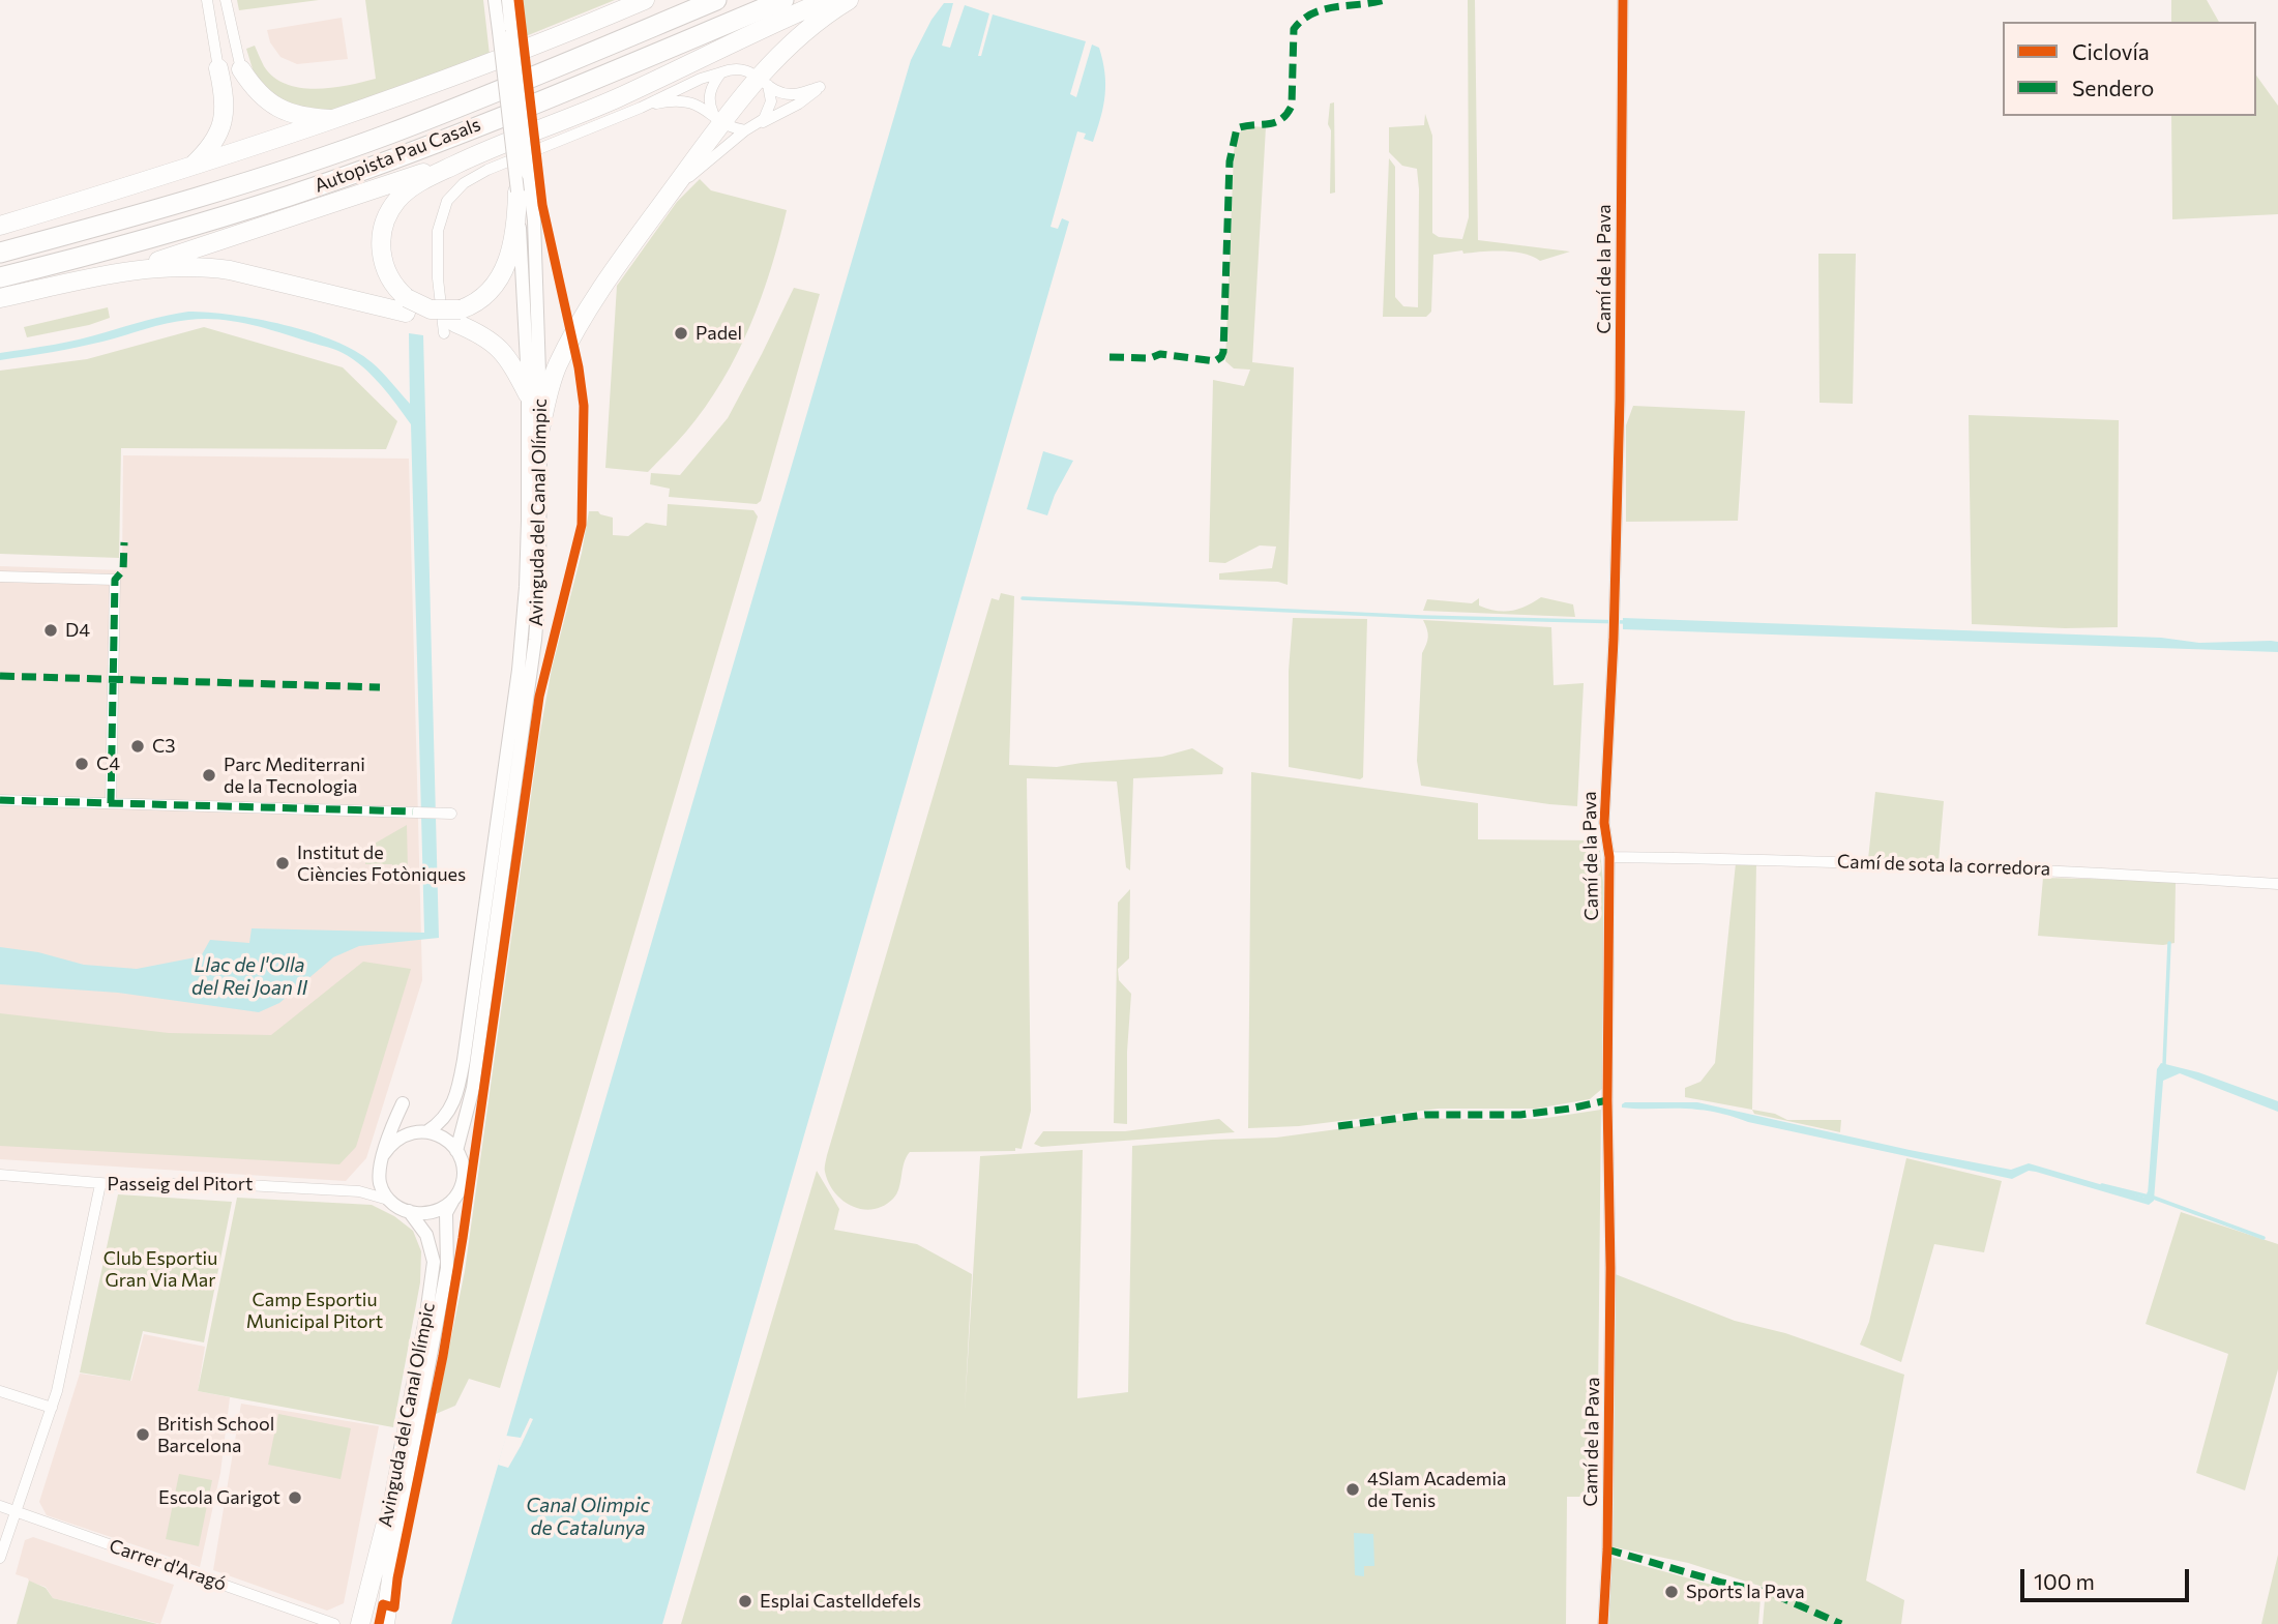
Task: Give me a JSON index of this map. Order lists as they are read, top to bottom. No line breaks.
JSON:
{"streets":{"highway":["Autopista Pau Casals"],"street":["Camí de la Pava","Avinguda del Canal Olímpic","Camí de sota la corredora","Passeig del Pitort","Carrer d'Aragó"]},"crossings":[["Camí de la Pava","Camí de sota la corredora"],["Avinguda del Canal Olímpic","Passeig del Pitort"]],"water":["Llac de l'Olla del Rei Joan II","Canal Olimpic de Catalunya"],"parks":["Club Esportiu Gran Via Mar","Camp Esportiu Municipal Pitort"],"places":["Padel","D4","C3","C4","Parc Mediterrani de la Tecnologia","Institut de Ciències Fotòniques","British School Barcelona","4Slam Academia de Tenis","Escola Garigot","Sports la Pava","Esplai Castelldefels"],"legend":["Ciclovía","Sendero"],"scale_bar":"100 m"}
